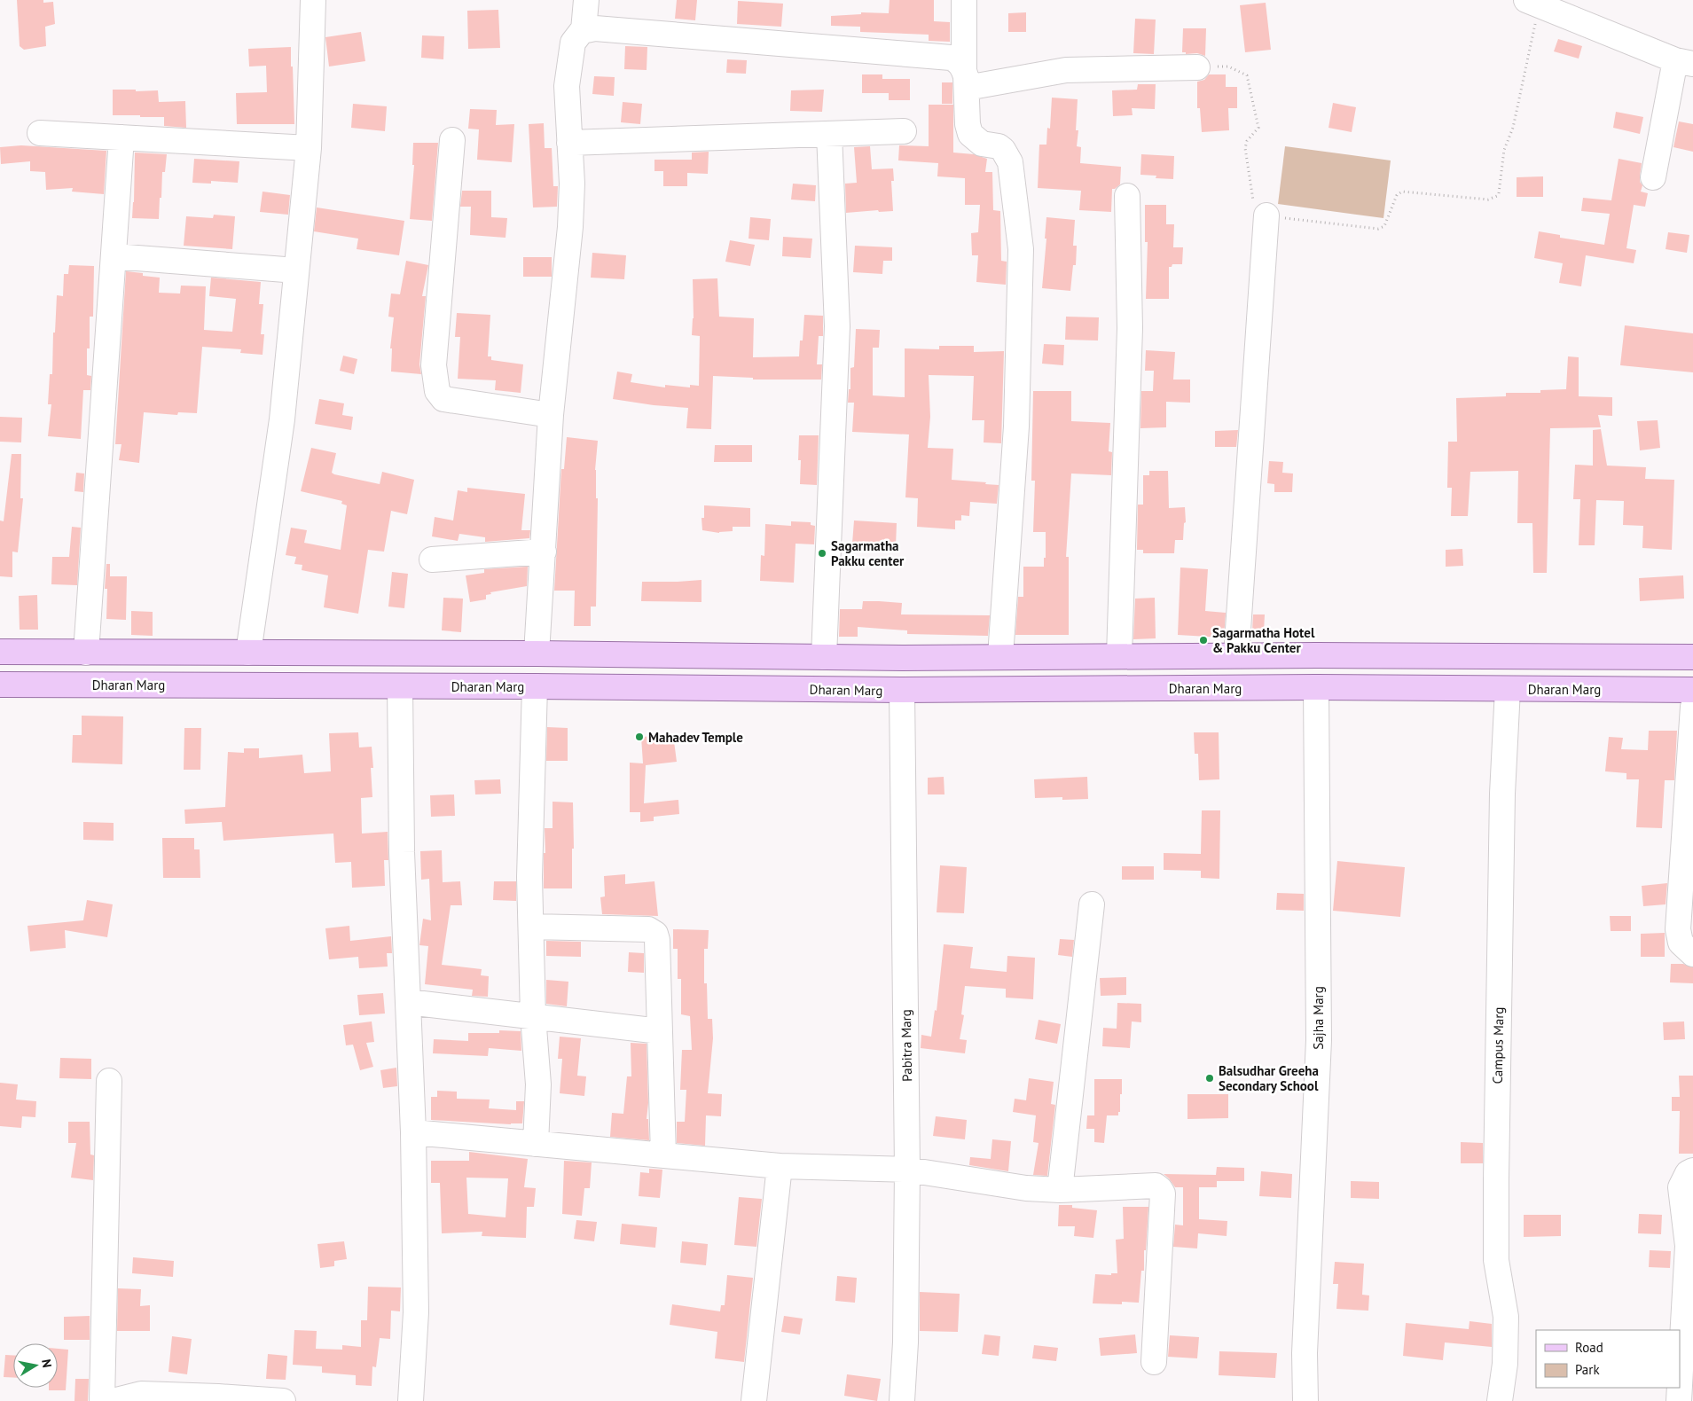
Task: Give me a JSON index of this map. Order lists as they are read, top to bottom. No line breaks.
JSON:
{"streets":{"main road":["Dharan Marg"],"street":["Sajha Marg","Pabitra Marg","Campus Marg"]},"crossings":[["Dharan Marg","Sajha Marg"],["Dharan Marg","Pabitra Marg"],["Dharan Marg","Campus Marg"]],"places":["Sagarmatha Pakku center","Sagarmatha Hotel & Pakku Center","Mahadev Temple","Balsudhar Greeha Secondary School"],"legend":["Road","Park"],"north":"right"}
